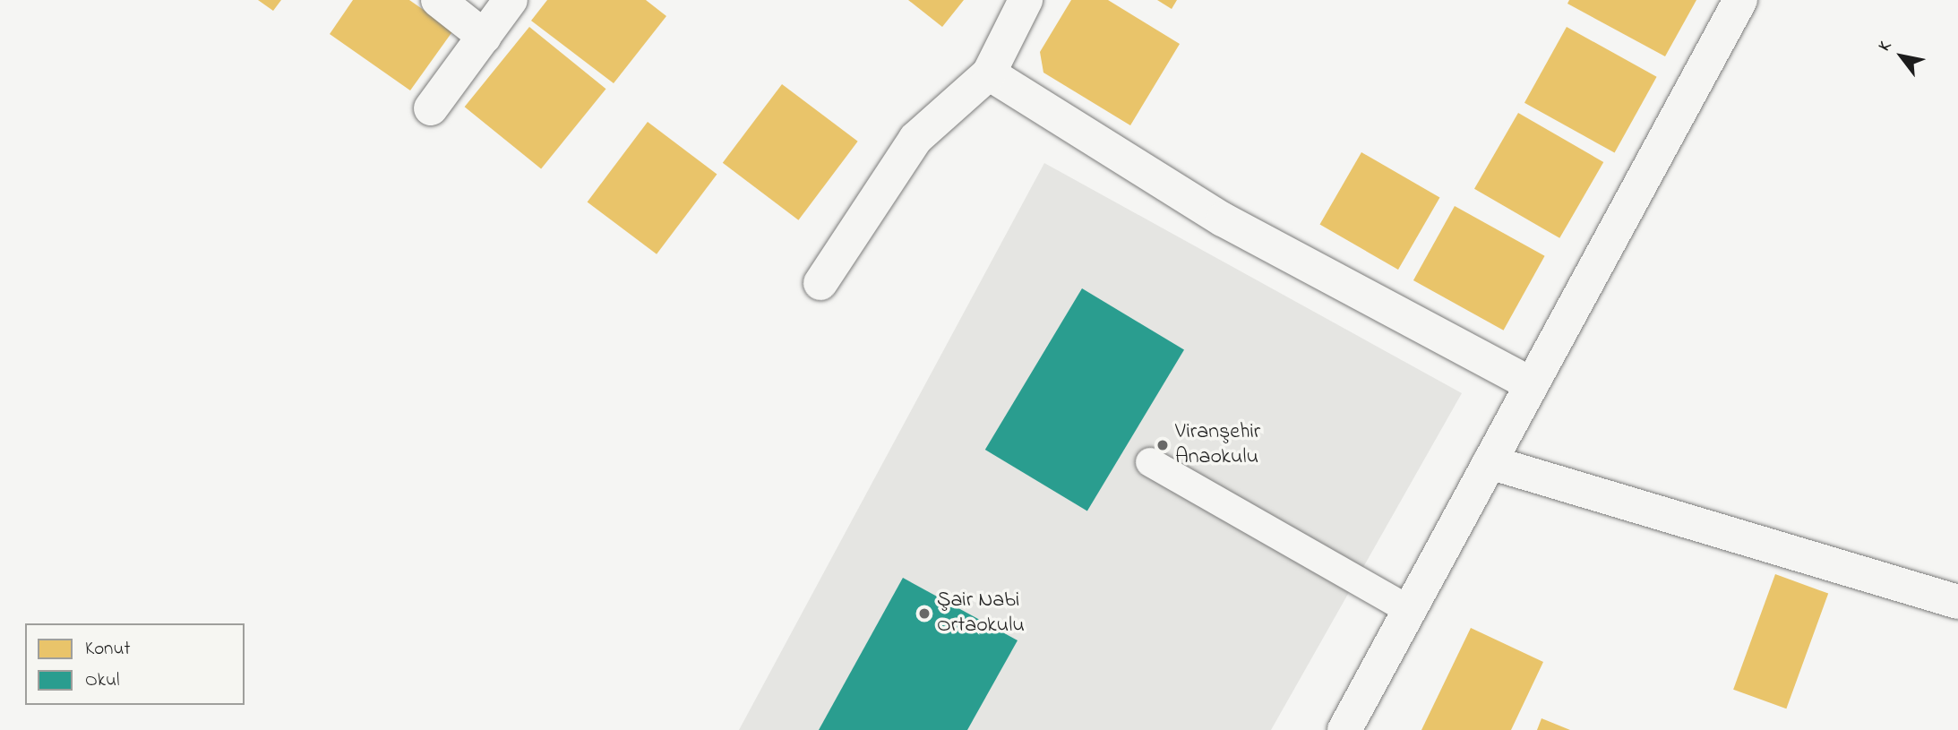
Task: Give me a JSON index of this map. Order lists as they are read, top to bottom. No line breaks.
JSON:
{"places":["Viranşehir Anaokulu","Şair Nabi Ortaokulu"],"legend":["Konut","Okul"],"north":"top left"}
